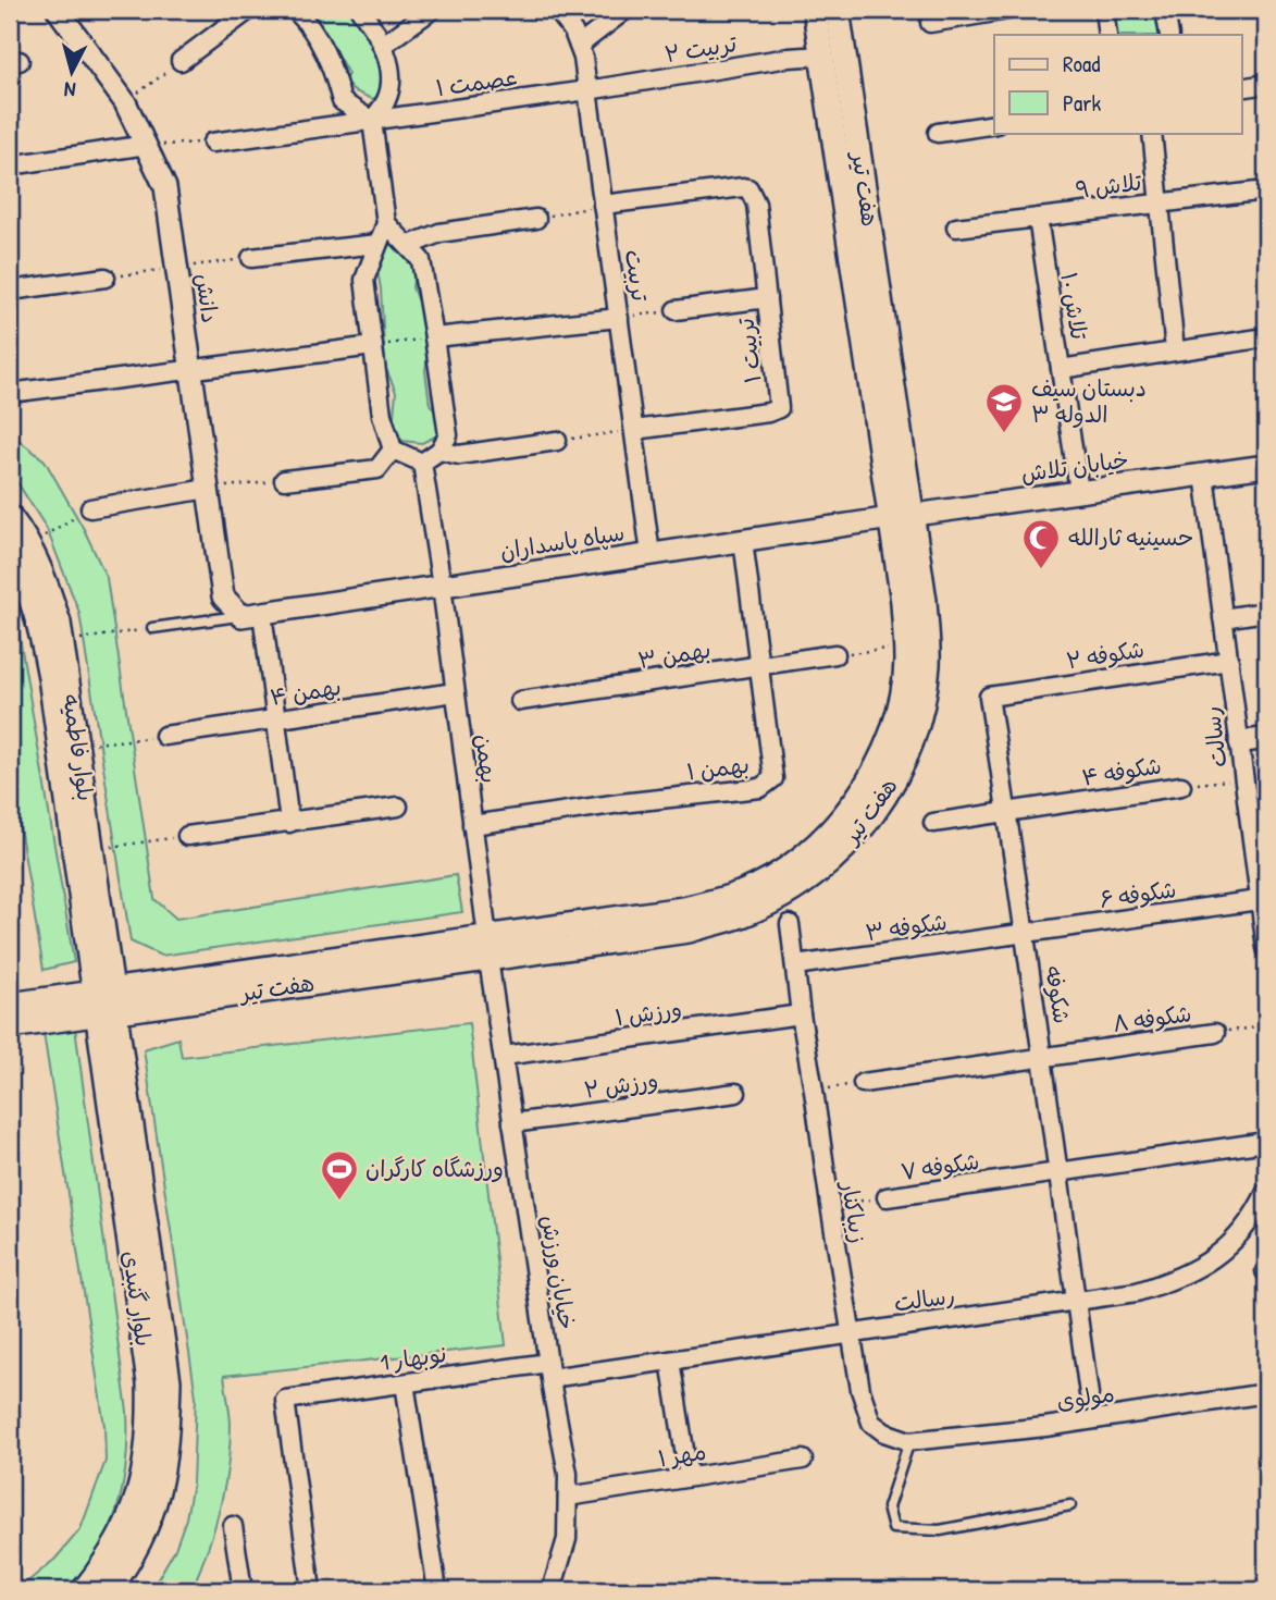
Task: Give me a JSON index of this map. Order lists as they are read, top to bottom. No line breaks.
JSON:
{"streets":{"main road":["هفت تیر","بلوار فاطمیه","بلوار گنبدی"],"street":["تربیت ۲","عصمت ۱","تلاش ۹","تربیت","دانش","تلاش ۱۰","تربیت ۱","خیابان تلاش","سپاه پاسداران","بهمن ۳","شکوفه ۲","بهمن ۴","رسالت","بهمن","بهمن ۱","شکوفه ۴","شکوفه ۶","شکوفه ۳","شکوفه","ورزش ۱","شکوفه ۸","ورزش ۲","شکوفه ۷","زیباکنار","خیابان ورزش","نوبهار 1","مولوی","مهر ۱"]},"crossings":[["تربیت ۲","عصمت ۱"],["تربیت ۲","هفت تیر"],["تربیت ۲","تربیت"],["عصمت ۱","تربیت"],["تلاش ۹","تلاش ۱۰"],["هفت تیر","خیابان تلاش"],["هفت تیر","سپاه پاسداران"],["هفت تیر","بلوار فاطمیه"],["هفت تیر","بهمن"],["هفت تیر","خیابان ورزش"],["هفت تیر","بلوار گنبدی"],["تربیت","تربیت ۱"],["تربیت","سپاه پاسداران"],["دانش","سپاه پاسداران"],["تلاش ۱۰","خیابان تلاش"],["خیابان تلاش","سپاه پاسداران"],["خیابان تلاش","رسالت"],["سپاه پاسداران","بهمن"],["سپاه پاسداران","بهمن ۱"],["بهمن ۳","بهمن ۱"],["شکوفه ۲","رسالت"],["شکوفه ۲","شکوفه"],["بهمن ۴","بهمن"],["رسالت","شکوفه ۴"],["رسالت","شکوفه ۶"],["رسالت","شکوفه"],["رسالت","زیباکنار"],["رسالت","خیابان ورزش"],["رسالت","نوبهار 1"],["بلوار فاطمیه","بلوار گنبدی"],["بهمن","بهمن ۱"],["بهمن","خیابان ورزش"],["شکوفه ۴","شکوفه"],["شکوفه ۶","شکوفه ۳"],["شکوفه ۶","شکوفه"],["شکوفه ۳","شکوفه"],["شکوفه ۳","زیباکنار"],["شکوفه","شکوفه ۸"],["شکوفه","شکوفه ۷"],["ورزش ۱","زیباکنار"],["ورزش ۱","خیابان ورزش"],["ورزش ۲","خیابان ورزش"],["شکوفه ۷","زیباکنار"],["زیباکنار","مولوی"],["خیابان ورزش","نوبهار 1"],["خیابان ورزش","مهر ۱"]],"places":{"school or university":["دبستان سیف الدوله ۳"],"mosque":["حسینیه ثارالله"],"sports":["ورزشگاه کارگران"]},"legend":["Road","Park"],"north":"bottom"}
